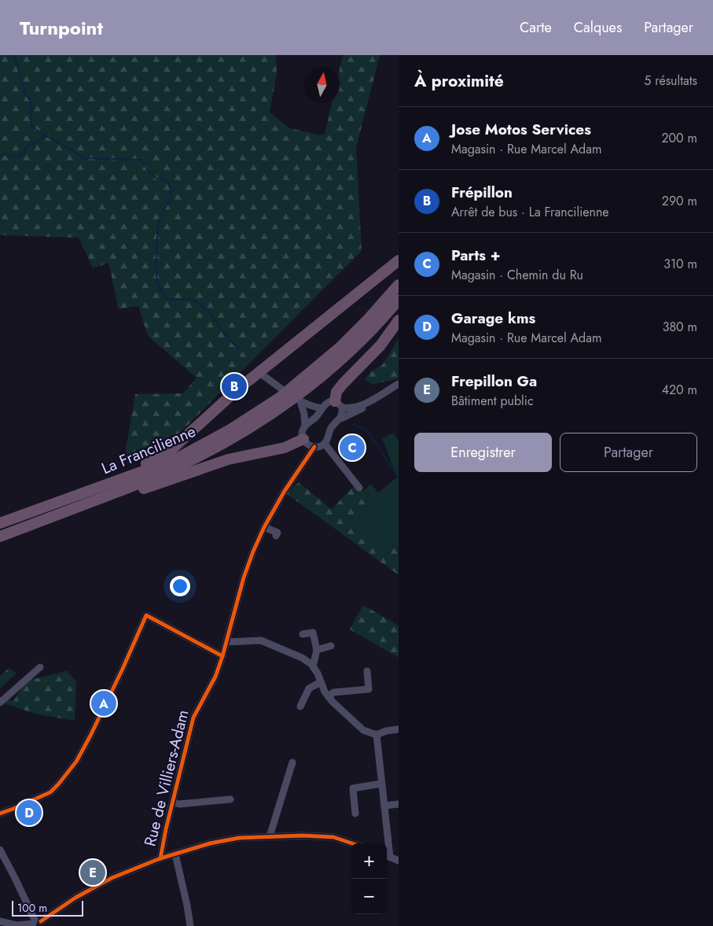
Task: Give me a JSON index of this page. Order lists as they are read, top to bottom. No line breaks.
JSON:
{"streets":{"highway":["La Francilienne"],"street":["Rue de Villiers-Adam"]},"scale_bar":"100 m","north":"top","page":{"header":"Turnpoint","nav":["Carte","Calques","Partager"],"heading":["À proximité","5 résultats"],"list":[{"mark":"A","name":"Jose Motos Services","note":"Magasin · Rue Marcel Adam","value":"200 m"},{"mark":"B","name":"Frépillon","note":"Arrêt de bus · La Francilienne","value":"290 m"},{"mark":"C","name":"Parts +","note":"Magasin · Chemin du Ru","value":"310 m"},{"mark":"D","name":"Garage kms","note":"Magasin · Rue Marcel Adam","value":"380 m"},{"mark":"E","name":"Frepillon Ga","note":"Bâtiment public","value":"420 m"}],"pins":["B","C","A","D","E"],"buttons":["Enregistrer","Partager"],"map_buttons":["+","−"],"scale":"100 m"}}
